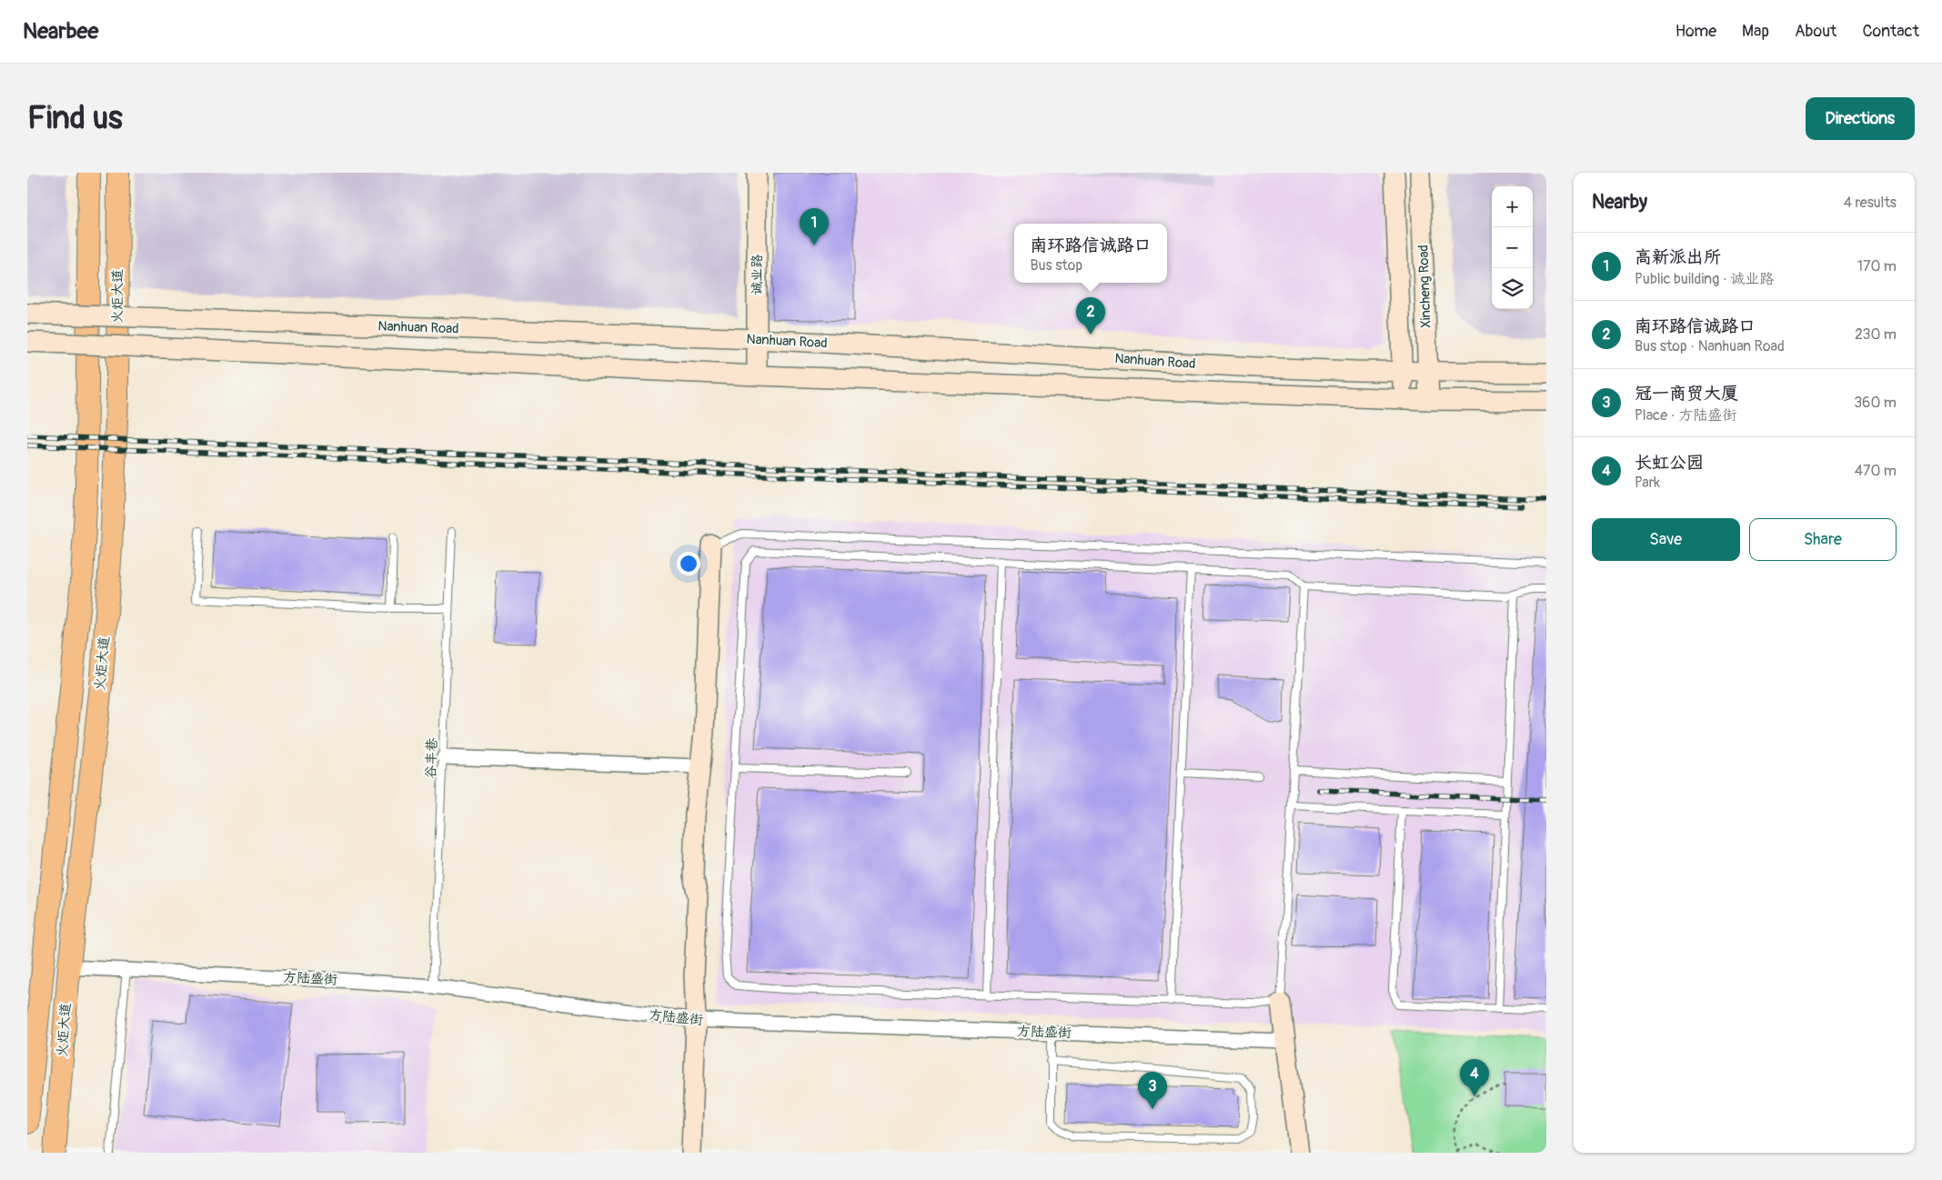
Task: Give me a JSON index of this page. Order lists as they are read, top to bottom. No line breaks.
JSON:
{"streets":{"main road":["诚业路","Xincheng Road","火炬大道","Nanhuan Road"],"street":["方陆盛街"],"lane":["谷丰巷"]},"crossings":[["诚业路","Nanhuan Road"],["Xincheng Road","Nanhuan Road"],["火炬大道","方陆盛街"],["谷丰巷","方陆盛街"]],"page":{"header":"Nearbee","nav":["Home","Map","About","Contact"],"buttons":["Directions",["Save","Share"]],"title":"Find us","heading":["Nearby","4 results"],"map_buttons":["+","−"],"pins":["1","2","4","3"],"popup":["南环路信诚路口","Bus stop"],"list":[{"mark":"1","name":"高新派出所","note":"Public building · 诚业路","value":"170 m"},{"mark":"2","name":"南环路信诚路口","note":"Bus stop · Nanhuan Road","value":"230 m"},{"mark":"3","name":"冠一商贸大厦","note":"Place · 方陆盛街","value":"360 m"},{"mark":"4","name":"长虹公园","note":"Park","value":"470 m"}]}}
